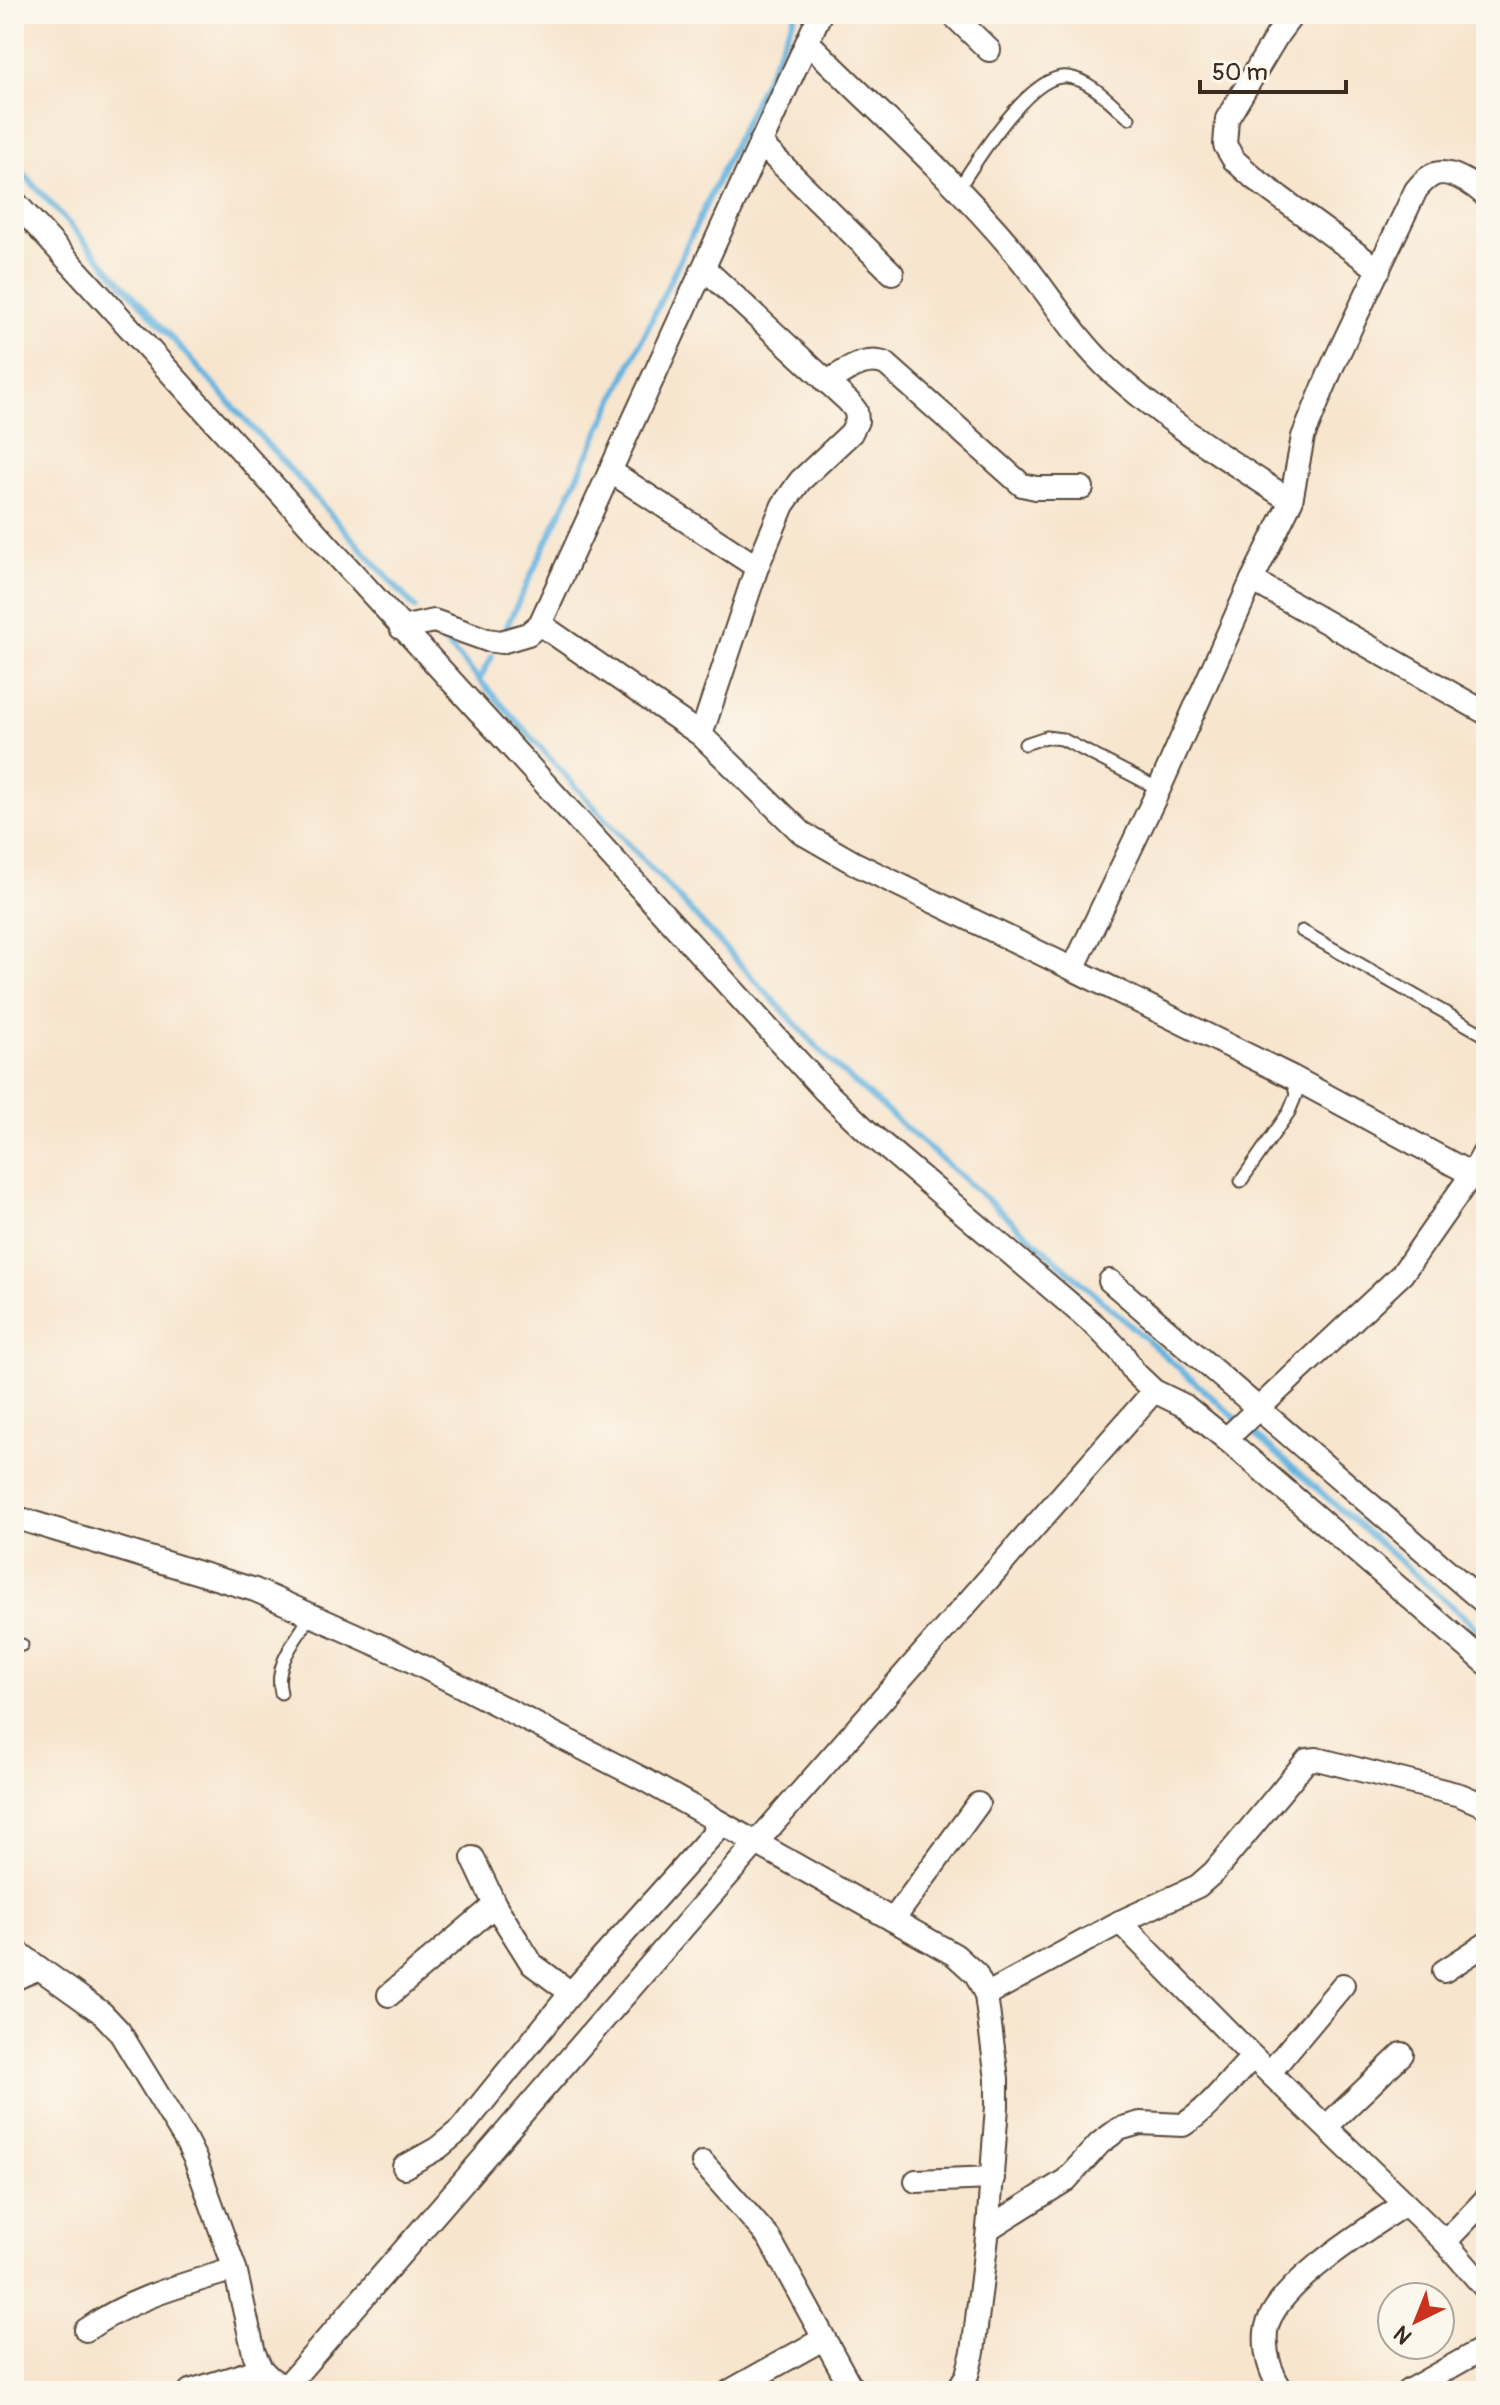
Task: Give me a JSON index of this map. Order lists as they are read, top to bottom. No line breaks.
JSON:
{"scale_bar":"50 m","north":"bottom left"}
